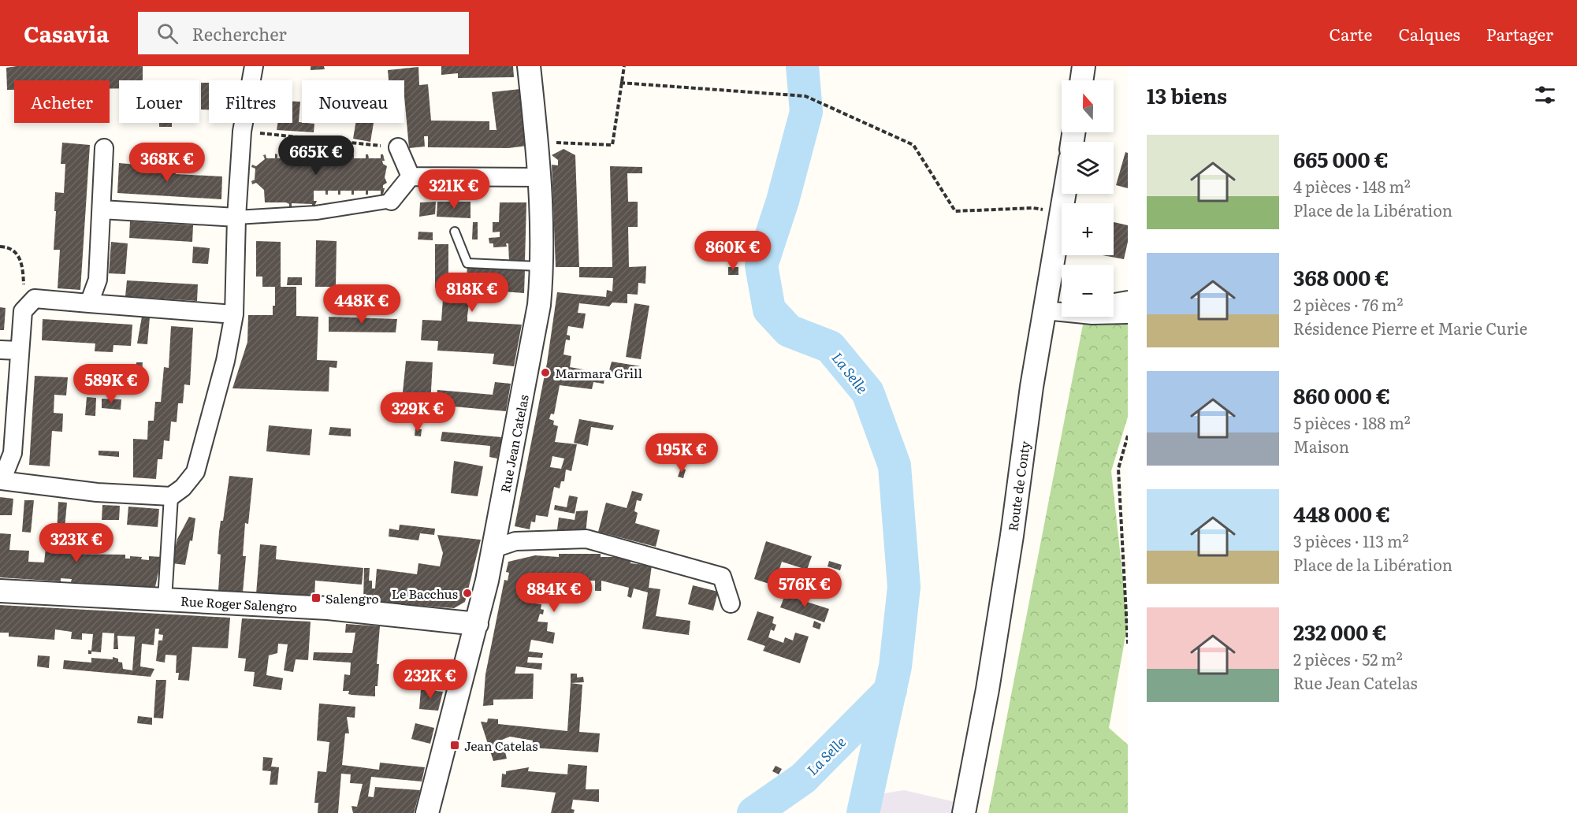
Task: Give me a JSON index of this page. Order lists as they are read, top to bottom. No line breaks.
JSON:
{"streets":{"street":["Rue Jean Catelas","Route de Conty","Rue Roger Salengro"]},"crossings":[["Rue Jean Catelas","Rue Roger Salengro"]],"water":["La Selle"],"places":{"other":["Marmara Grill","Le Bacchus"],"transit":["Salengro","Jean Catelas"]},"north":"top","page":{"header":"Casavia","search":"Rechercher","nav":["Carte","Calques","Partager"],"heading":"13 biens","map_buttons":["+","−"],"chip":["Acheter","Louer","Filtres","Nouveau"],"list":[{"name":"665 000 €","note":"4 pièces · 148 m² · Place de la Libération"},{"name":"368 000 €","note":"2 pièces · 76 m² · Résidence Pierre et Marie Curie"},{"name":"860 000 €","note":"5 pièces · 188 m² · Maison"},{"name":"448 000 €","note":"3 pièces · 113 m² · Place de la Libération"},{"name":"232 000 €","note":"2 pièces · 52 m² · Rue Jean Catelas"}],"price":["665K €","368K €","321K €","860K €","818K €","448K €","589K €","329K €","195K €","323K €","576K €","884K €","232K €"]}}
